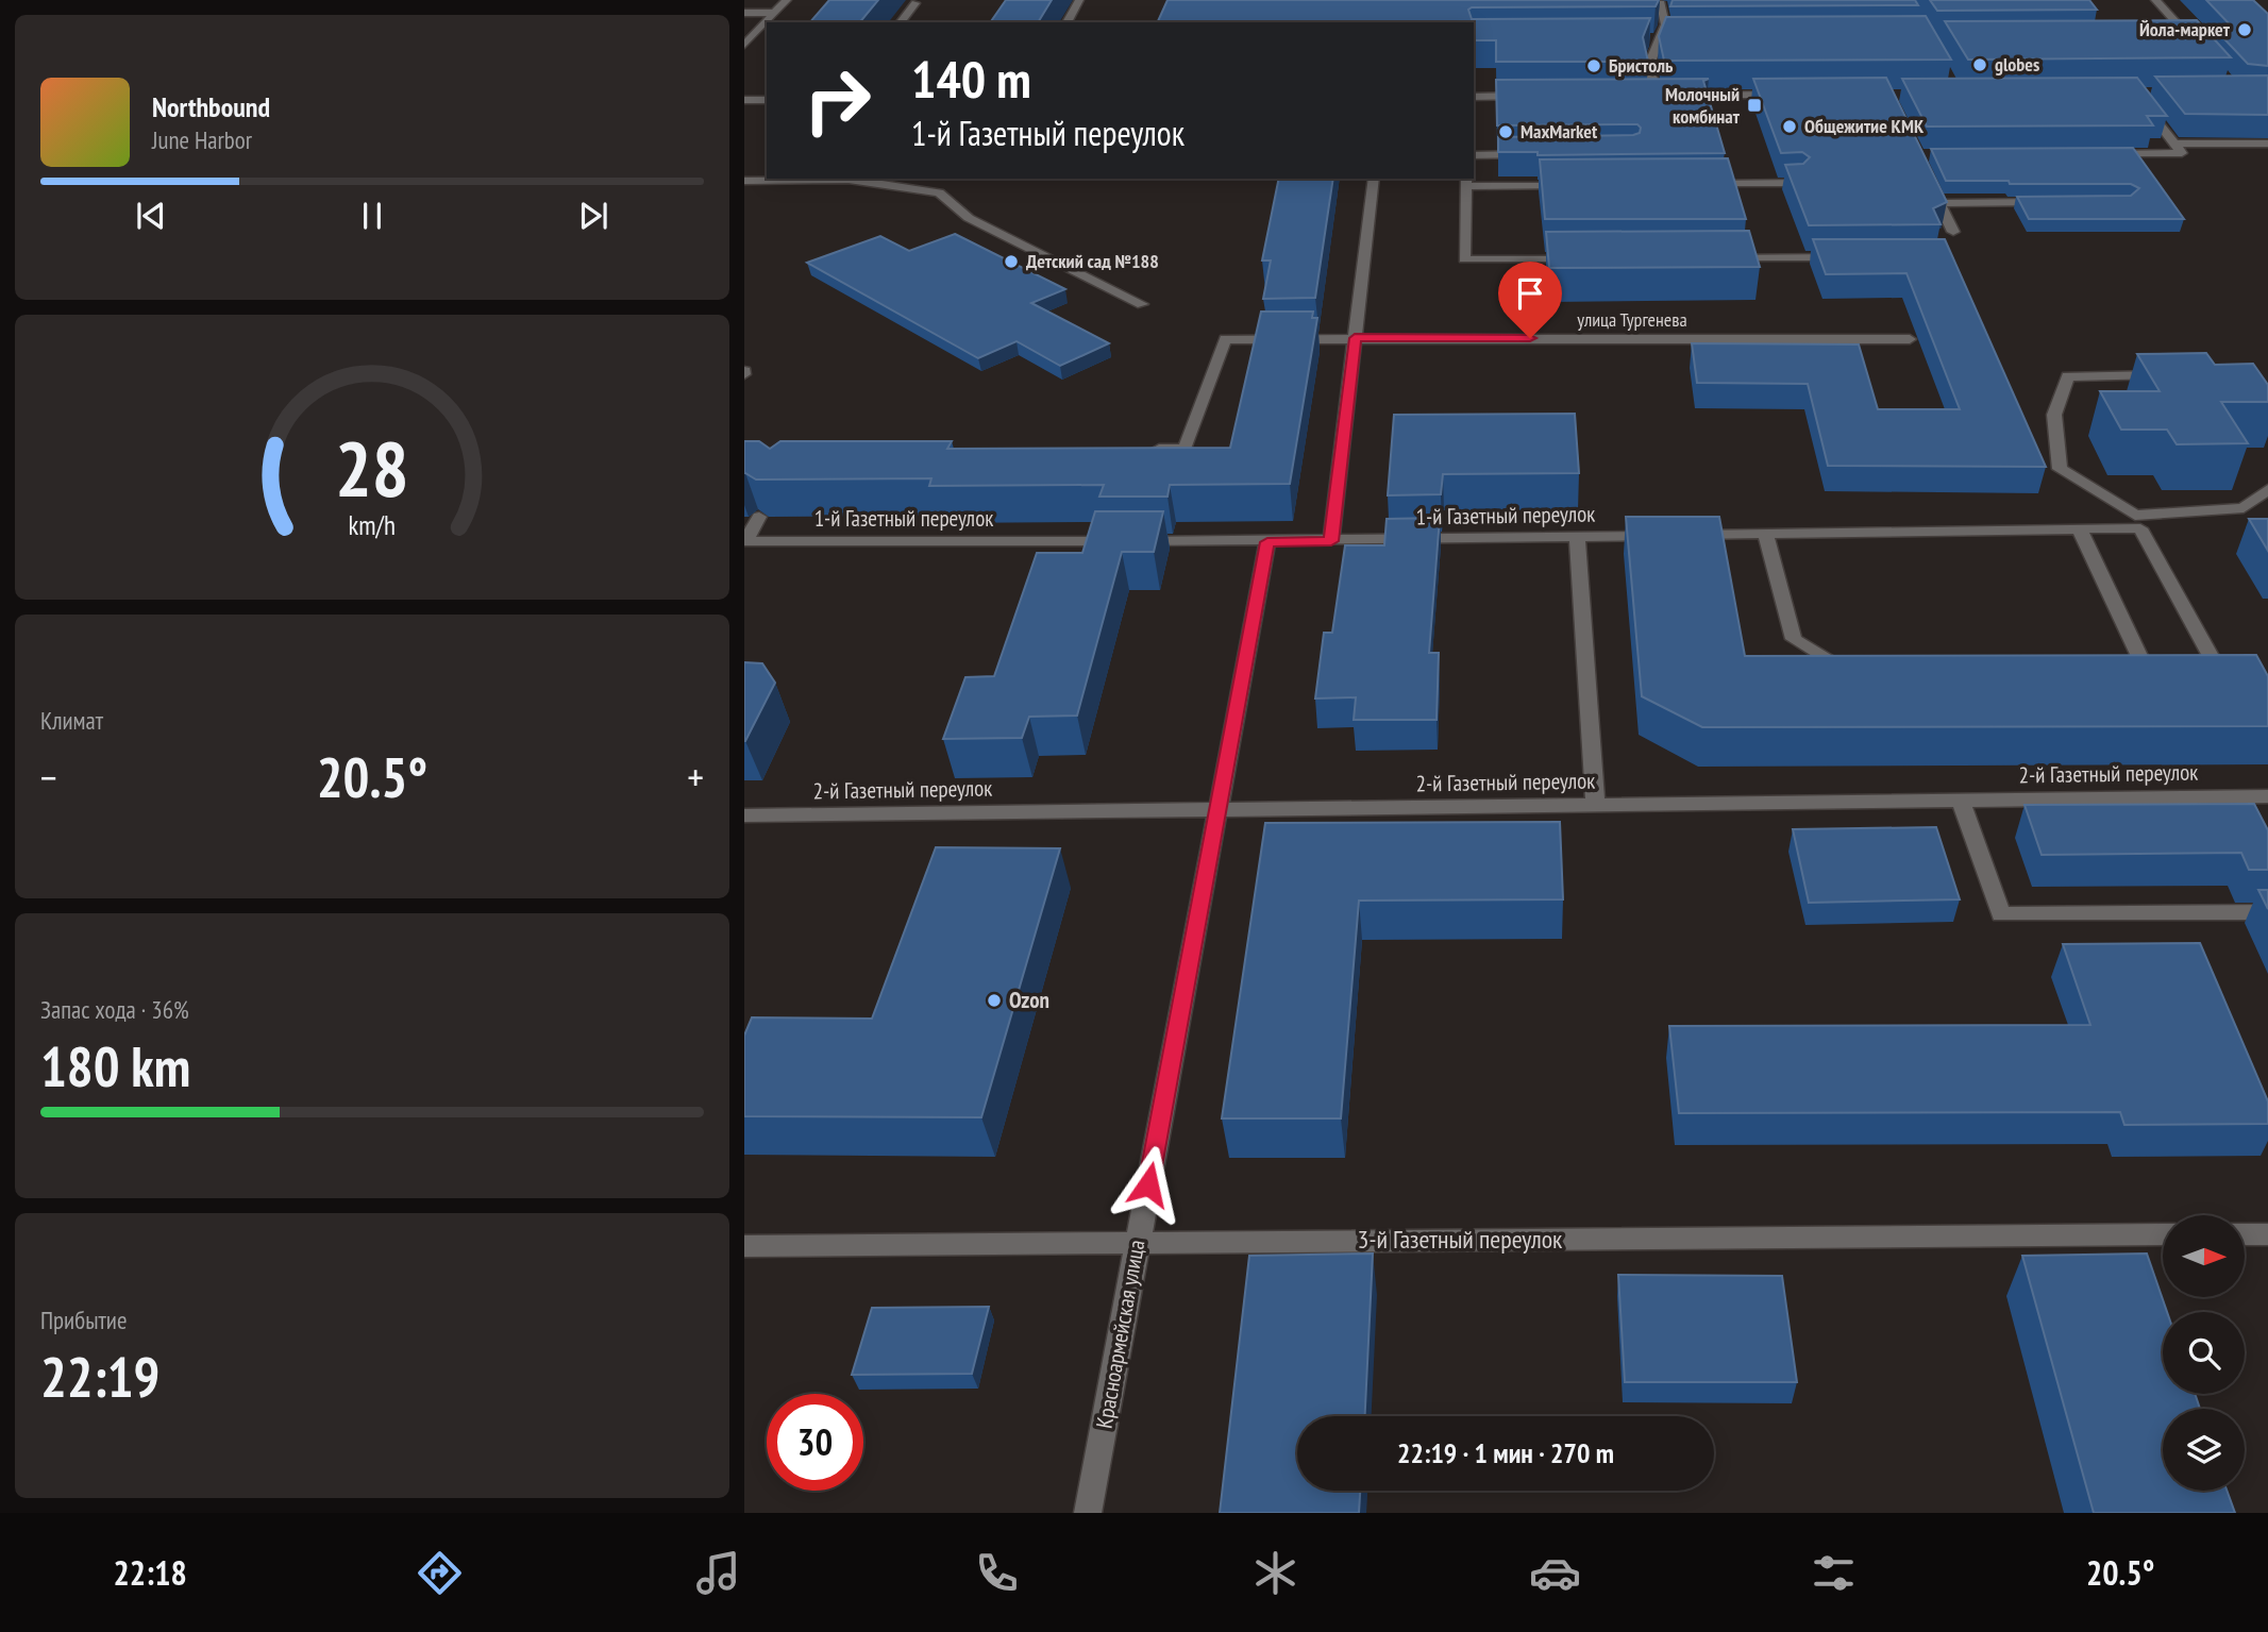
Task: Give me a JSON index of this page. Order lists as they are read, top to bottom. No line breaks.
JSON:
{"streets":{"street":["улица Тургенева","1-й Газетный переулок","2-й Газетный переулок","3-й Газетный переулок","Красноармейская улица"]},"crossings":[["1-й Газетный переулок","Красноармейская улица"],["2-й Газетный переулок","Красноармейская улица"],["3-й Газетный переулок","Красноармейская улица"]],"places":{"other":["Йола-маркет","globes","Бристоль","Общежитие КМК","MaxMarket","Детский сад №188","Ozon"],"transit":["Молочный комбинат"]},"north":"right","page":{"turn":["140 m","1-й Газетный переулок"],"song":["Northbound","June Harbor"],"tile":["Климат",["Запас хода · 36%","180 km"],["Прибытие","22:19"]],"heat":["−","20.5°","+"],"limit":"30","trip":"22:19 · 1 мин · 270 m","tabs":["22:18","20.5°"],"gauge":["28","km/h"]}}
